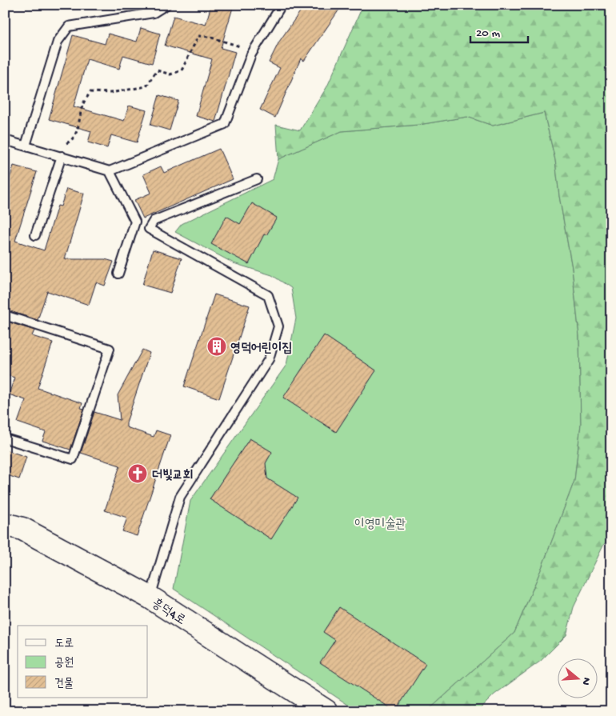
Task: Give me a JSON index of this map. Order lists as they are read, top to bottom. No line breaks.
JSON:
{"streets":{"street":["흥덕4로"]},"parks":["이영미술관"],"places":{"building":["영덕어린이집"],"church":["더빛교회"]},"legend":["도로","공원","건물"],"scale_bar":"20 m","north":"right"}
